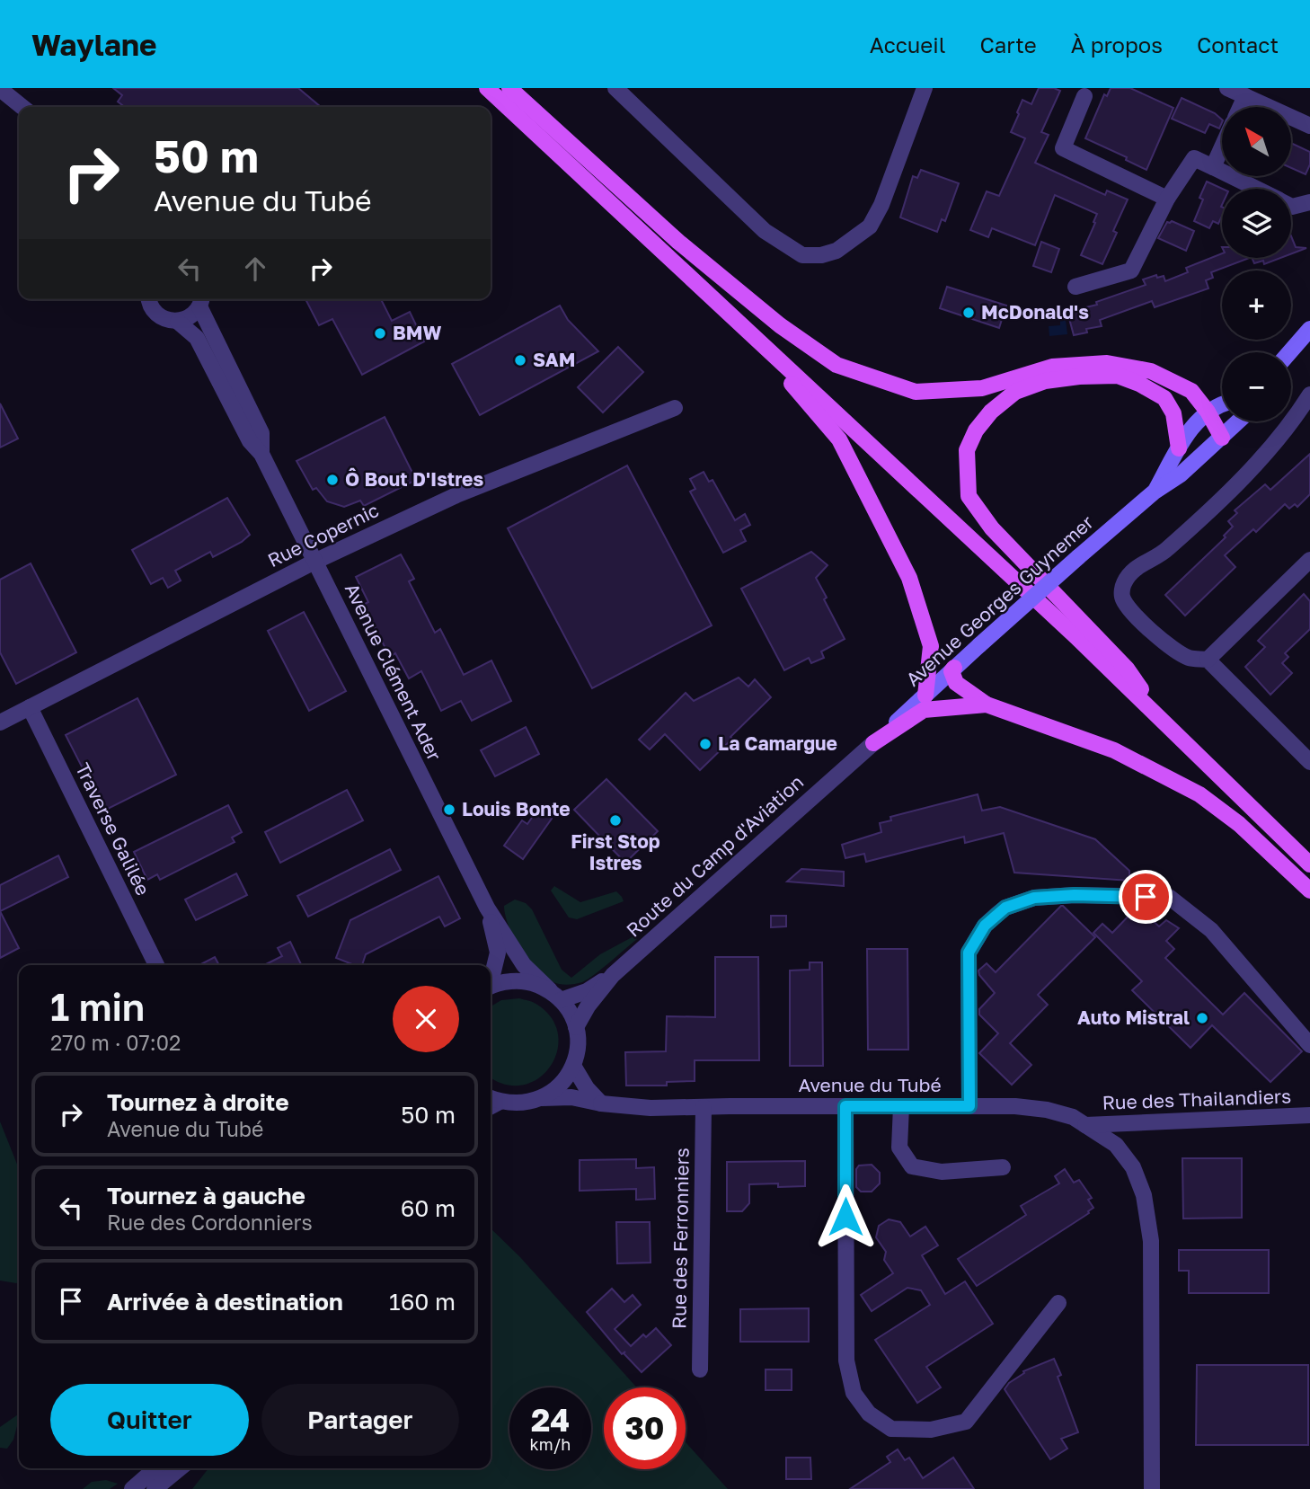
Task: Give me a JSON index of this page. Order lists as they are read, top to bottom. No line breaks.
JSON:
{"streets":{"main road":["Avenue Georges Guynemer"],"street":["Rue Copernic","Avenue Clément Ader","Traverse Galilée","Route du Camp d'Aviation","Avenue du Tubé","Rue des Thailandiers","Rue des Ferronniers"]},"crossings":[["Rue Copernic","Avenue Clément Ader"],["Rue Copernic","Traverse Galilée"],["Avenue Georges Guynemer","Route du Camp d'Aviation"],["Avenue Clément Ader","Route du Camp d'Aviation"],["Avenue du Tubé","Rue des Thailandiers"],["Avenue du Tubé","Rue des Ferronniers"]],"places":["McDonald's","BMW","SAM","Ô Bout D'Istres","La Camargue","Louis Bonte","First Stop Istres","Auto Mistral"],"north":"top left","page":{"header":"Waylane","nav":["Accueil","Carte","À propos","Contact"],"map_buttons":["+","−"],"turn":["50 m","Avenue du Tubé"],"heading":["1 min","270 m · 07:02"],"list":[{"name":"Tournez à droite","note":"Avenue du Tubé","value":"50 m"},{"name":"Tournez à gauche","note":"Rue des Cordonniers","value":"60 m"},{"name":"Arrivée à destination","value":"160 m"}],"buttons":["Quitter","Partager"],"speed":"24 km/h","limit":"30"}}
